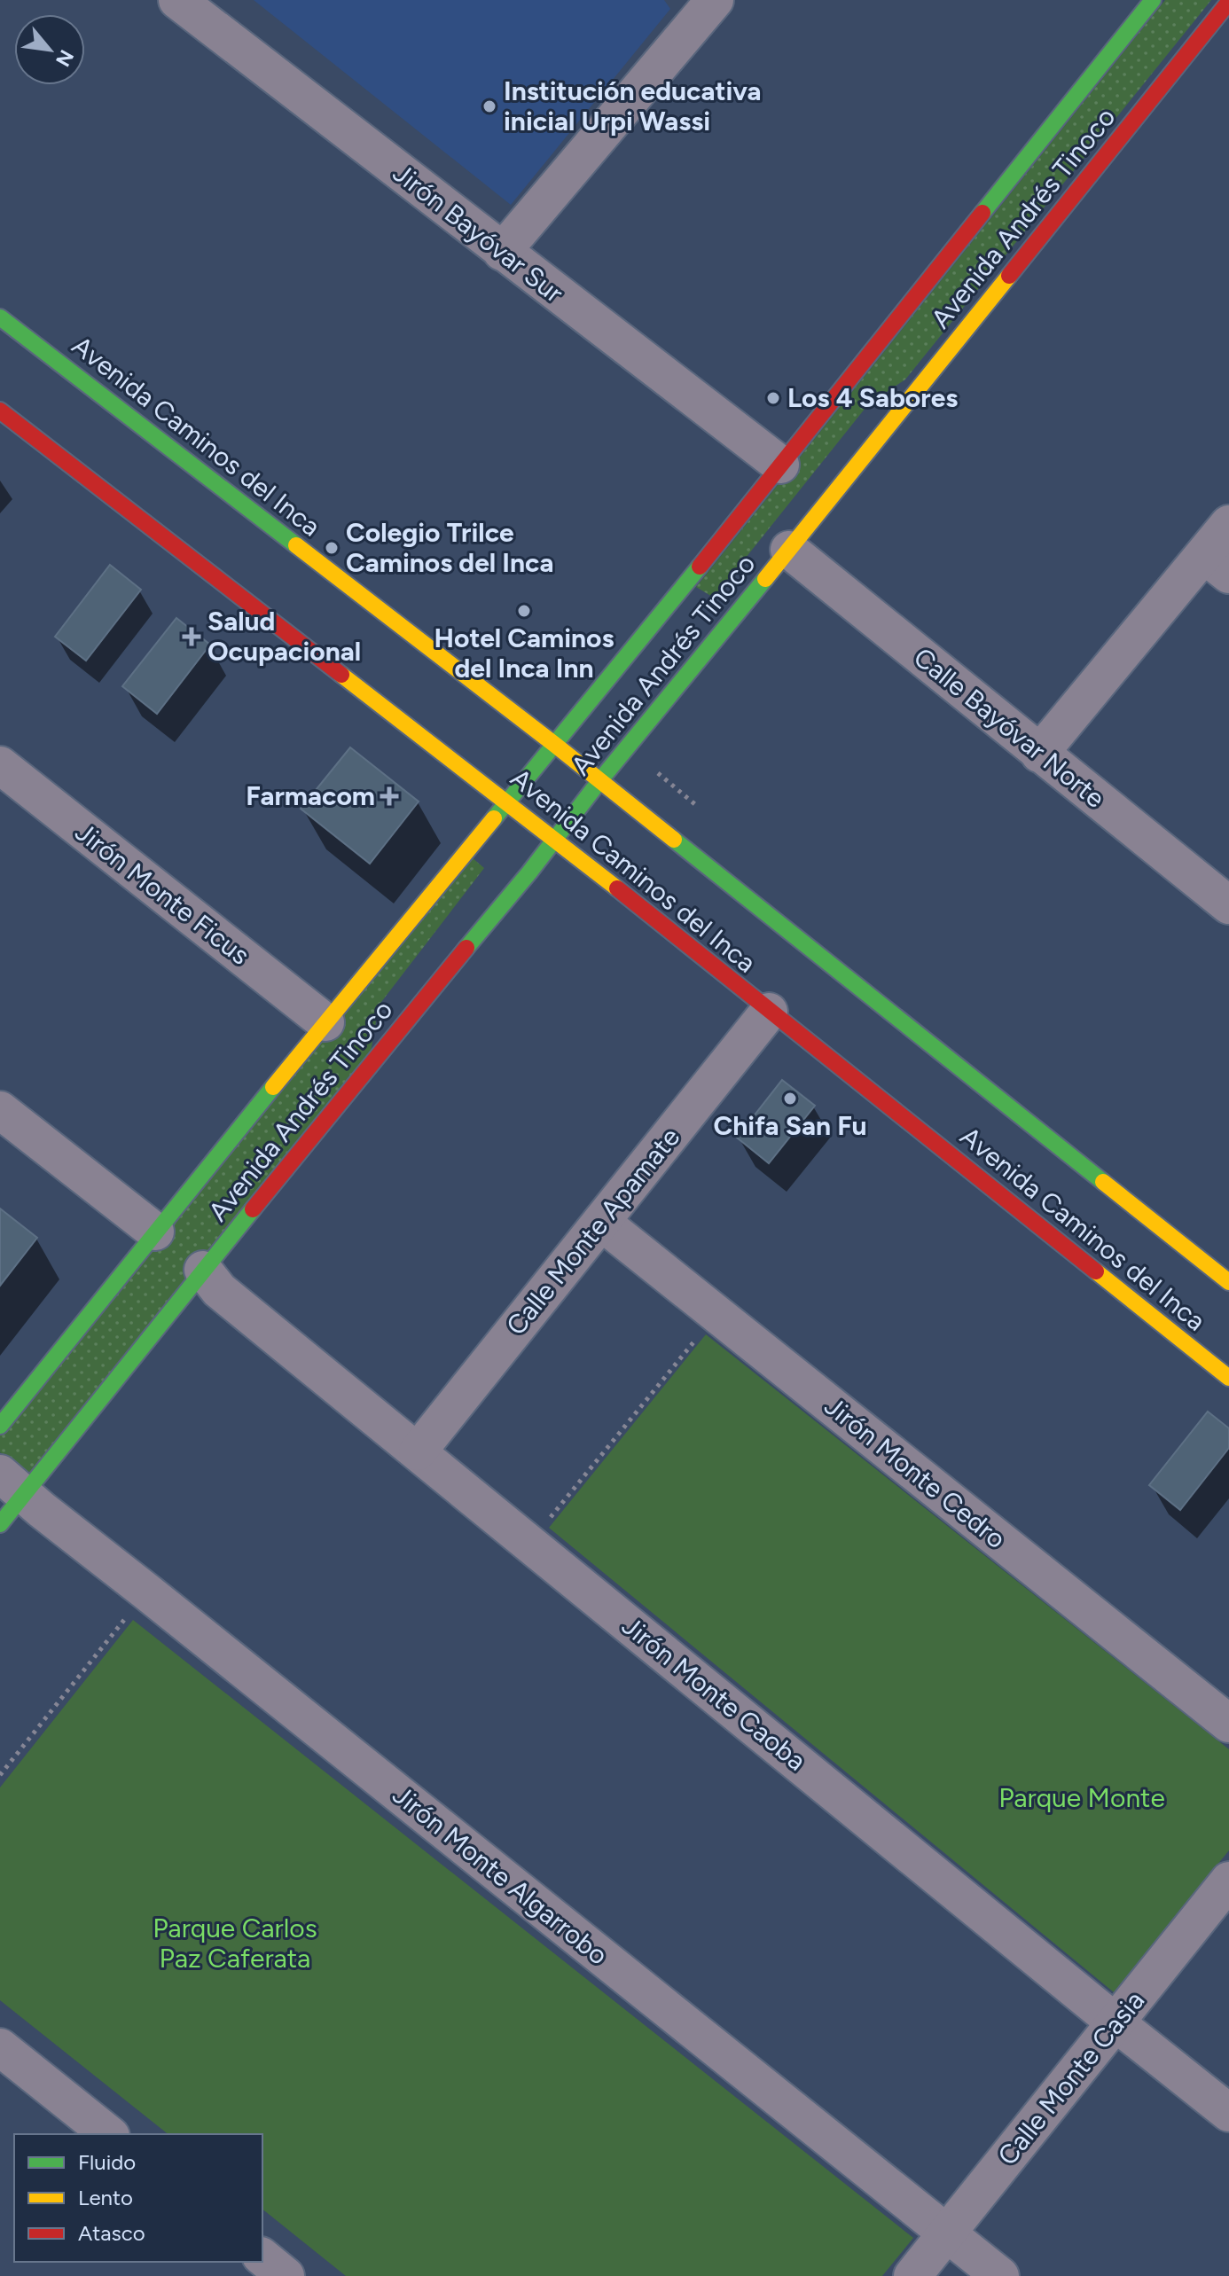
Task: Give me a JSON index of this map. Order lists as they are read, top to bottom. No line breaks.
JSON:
{"streets":{"street":["Avenida Andrés Tinoco","Jirón Bayóvar Sur","Avenida Caminos del Inca","Calle Bayóvar Norte","Jirón Monte Ficus","Calle Monte Apamate","Jirón Monte Cedro","Jirón Monte Caoba","Jirón Monte Algarrobo","Calle Monte Casia"]},"crossings":[["Avenida Andrés Tinoco","Jirón Bayóvar Sur"],["Avenida Andrés Tinoco","Avenida Caminos del Inca"],["Avenida Andrés Tinoco","Calle Bayóvar Norte"],["Avenida Andrés Tinoco","Jirón Monte Ficus"],["Avenida Andrés Tinoco","Jirón Monte Caoba"],["Avenida Andrés Tinoco","Jirón Monte Algarrobo"],["Avenida Caminos del Inca","Calle Monte Apamate"],["Calle Monte Apamate","Jirón Monte Cedro"],["Calle Monte Apamate","Jirón Monte Caoba"],["Jirón Monte Caoba","Calle Monte Casia"],["Jirón Monte Algarrobo","Calle Monte Casia"]],"parks":["Parque Monte","Parque Carlos Paz Caferata"],"places":{"other":["Institución educativa inicial Urpi Wassi","Los 4 Sabores","Colegio Trilce Caminos del Inca","Hotel Caminos del Inca Inn","Chifa San Fu"],"health":["Salud Ocupacional","Farmacom"]},"legend":["Fluido","Lento","Atasco"],"north":"bottom right"}
